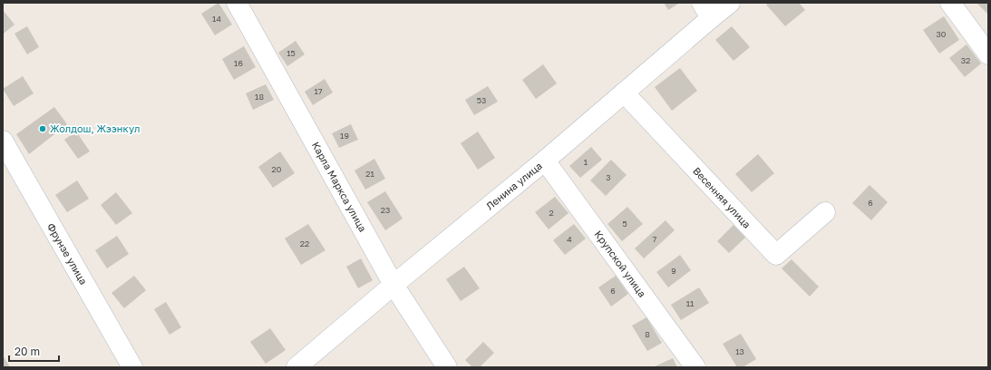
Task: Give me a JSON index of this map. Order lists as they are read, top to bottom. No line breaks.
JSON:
{"streets":{"street":["Ленина улица","Карла Маркса улица","Весенняя улица","Фрунзе улица","Крупской улица"]},"crossings":[["Ленина улица","Карла Маркса улица"],["Ленина улица","Весенняя улица"],["Ленина улица","Крупской улица"]],"places":["Жолдош, Жээнкул"],"house_numbers":["14","30","15","32","16","17","18","53","19","1","20","21","3","6","23","2","5","4","7","22","9","6","11","8","13"],"scale_bar":"20 m"}
